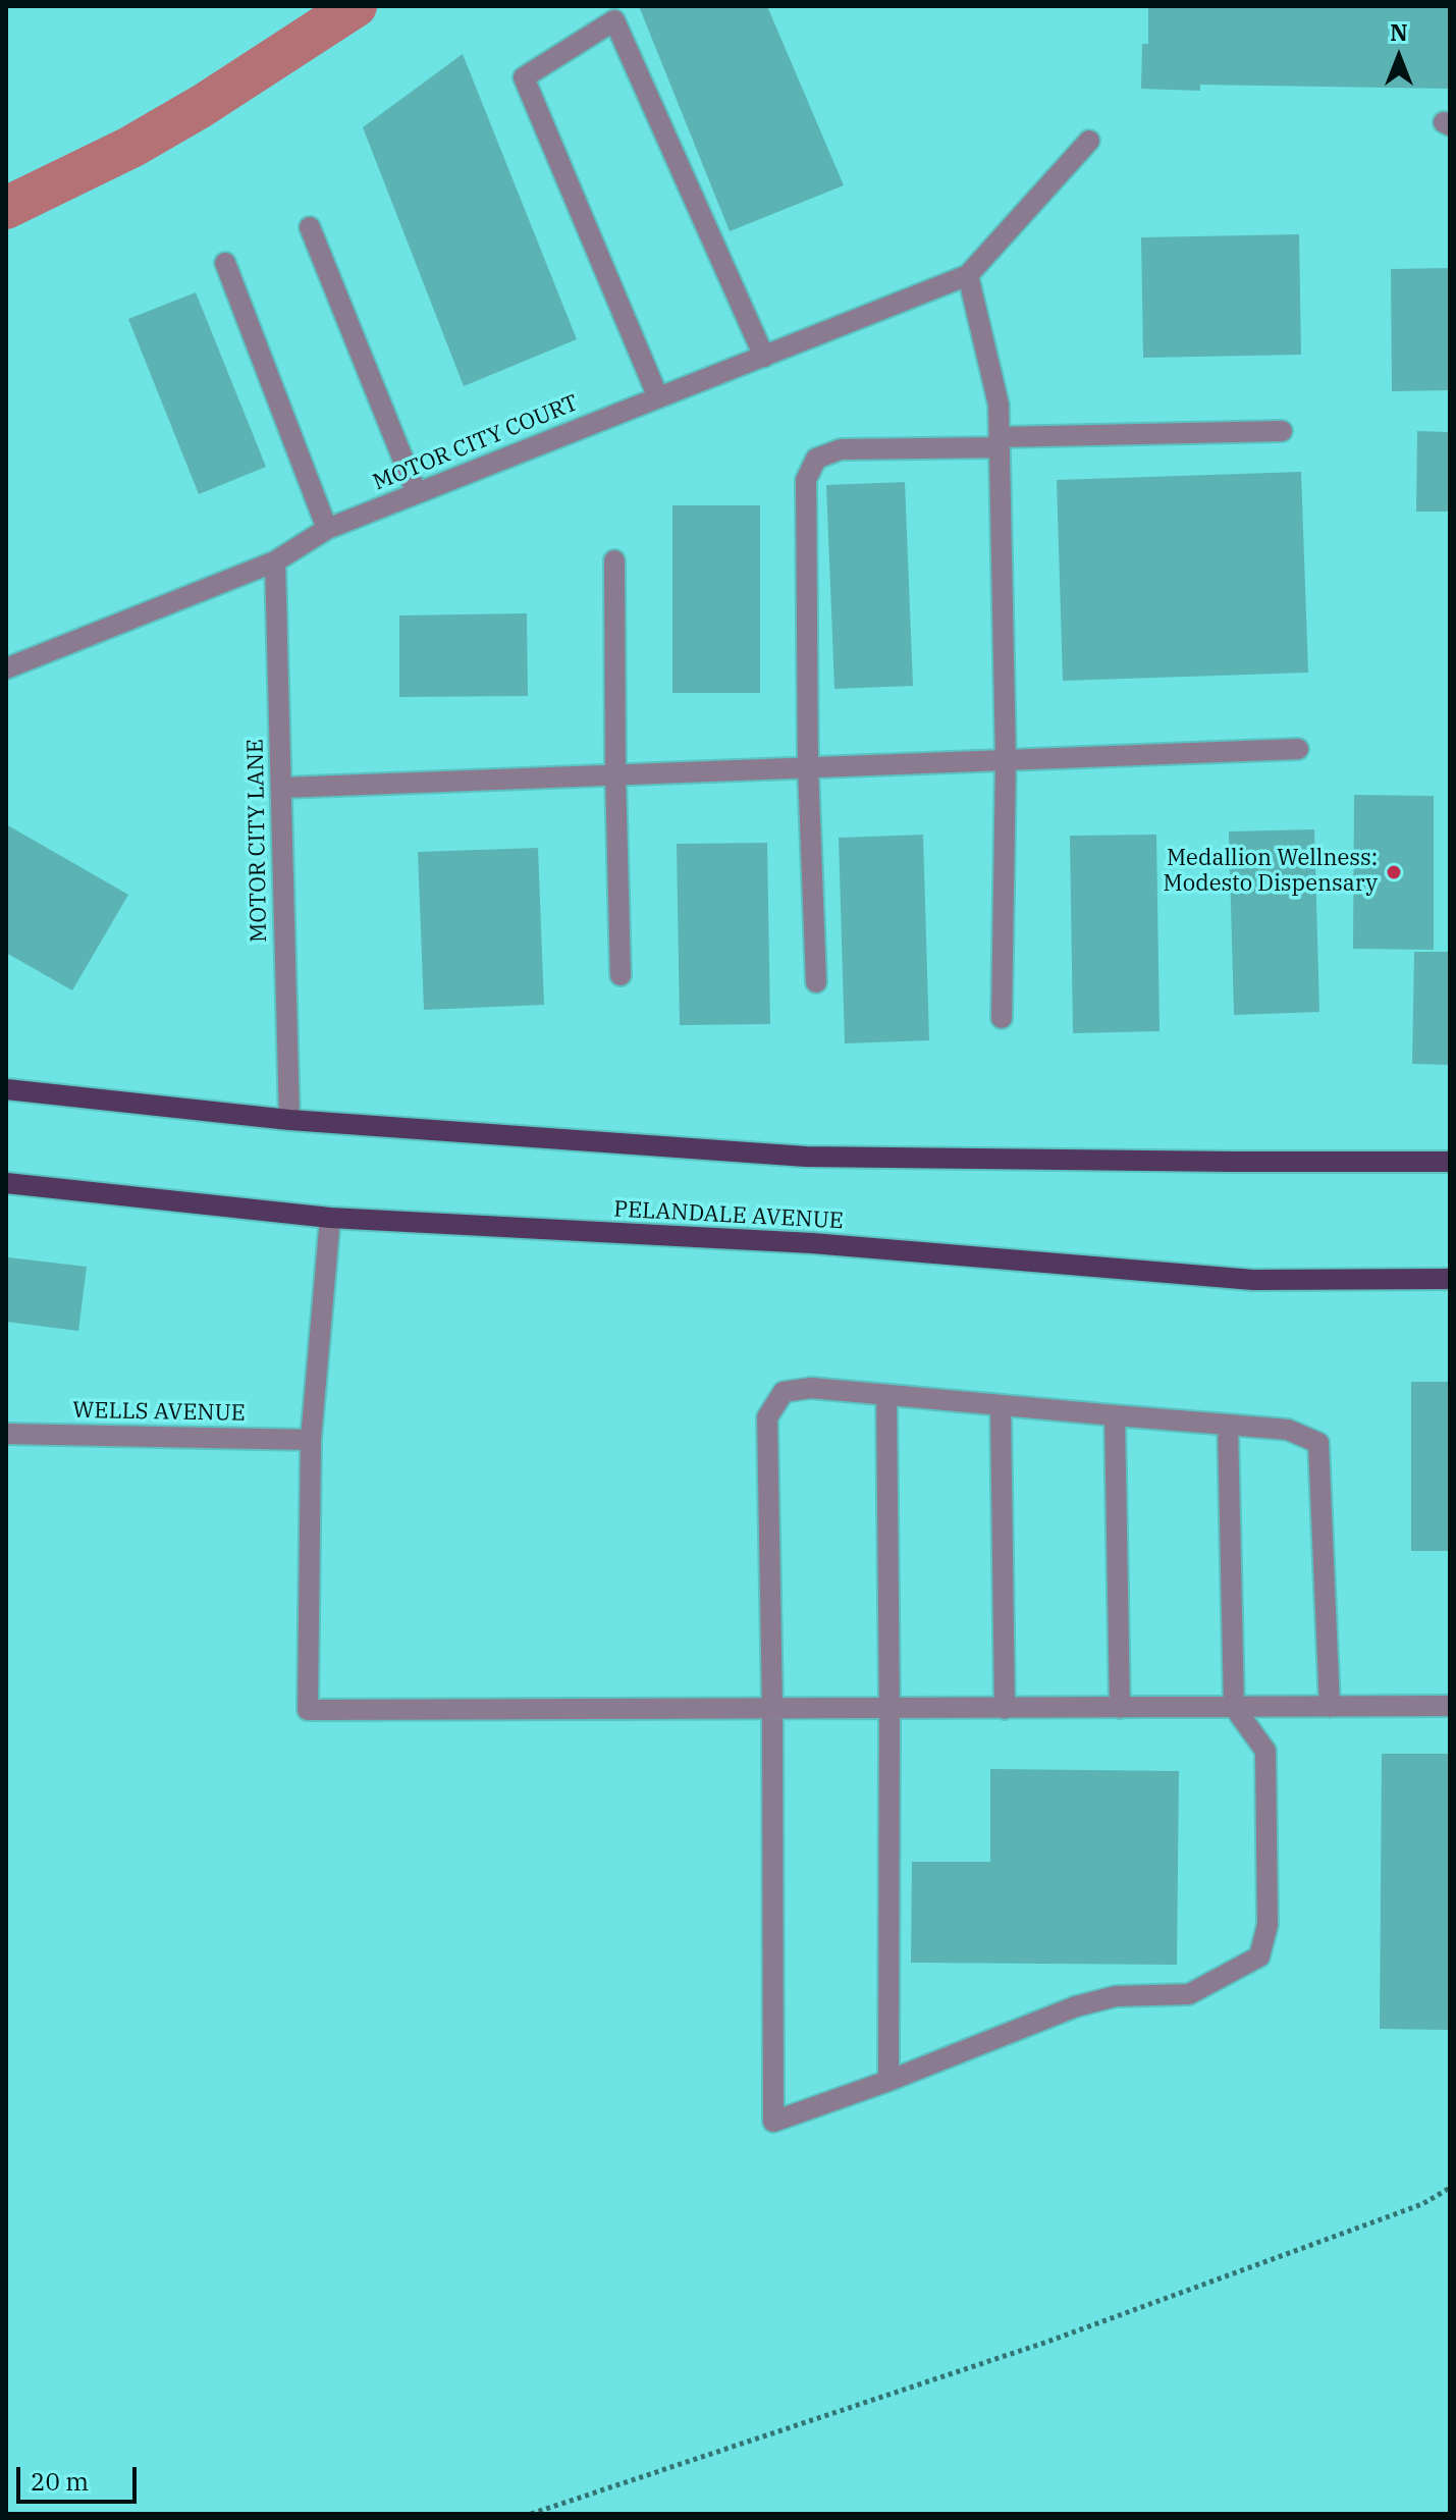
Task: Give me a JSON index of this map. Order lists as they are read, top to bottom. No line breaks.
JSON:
{"streets":{"main road":["PELANDALE AVENUE"],"street":["MOTOR CITY COURT","MOTOR CITY LANE","WELLS AVENUE"]},"crossings":[["MOTOR CITY COURT","MOTOR CITY LANE"]],"places":["Medallion Wellness: Modesto Dispensary"],"scale_bar":"20 m","north":"top"}
